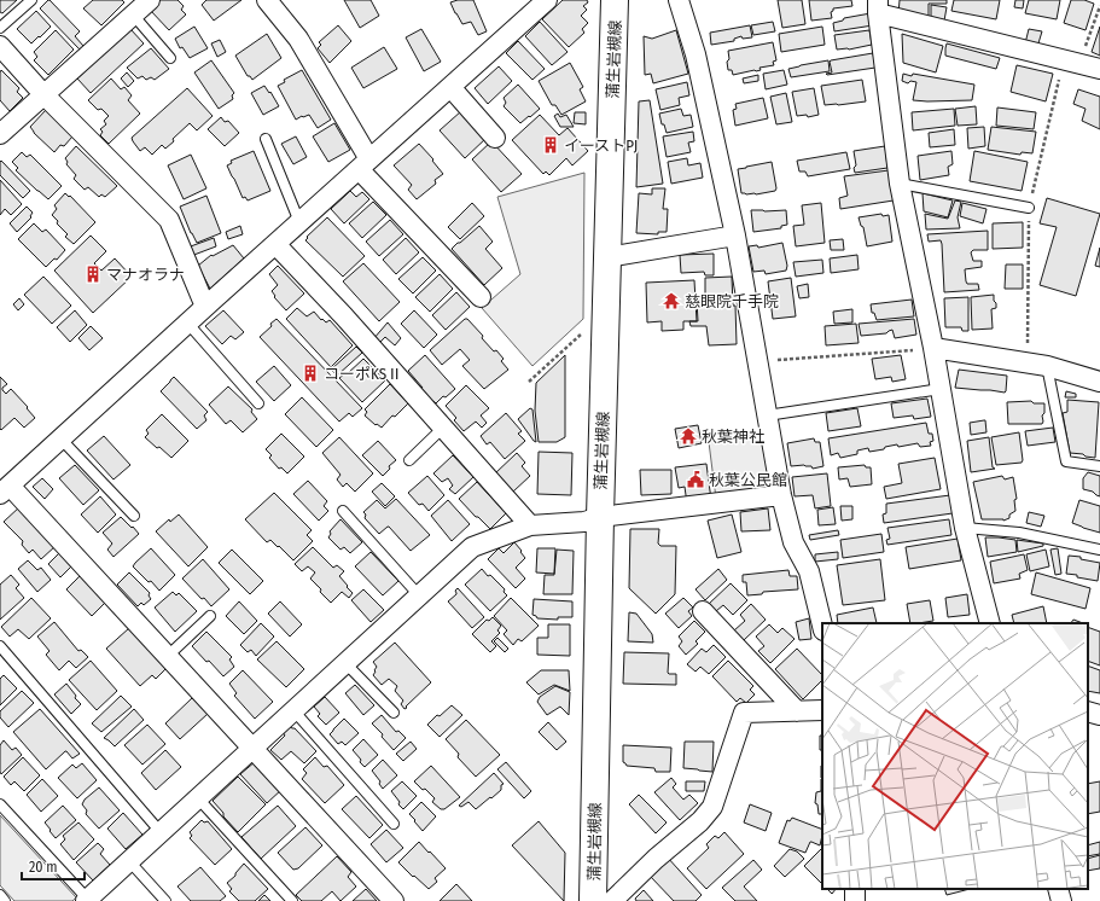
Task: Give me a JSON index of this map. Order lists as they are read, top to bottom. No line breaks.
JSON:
{"streets":{"main road":["蒲生岩槻線"]},"places":{"building":["イーストPJ","マナオラナ","コーポKSⅡ"],"temple":["慈眼院千手院","秋葉神社"],"public building":["秋葉公民館"]},"scale_bar":"20 m"}
